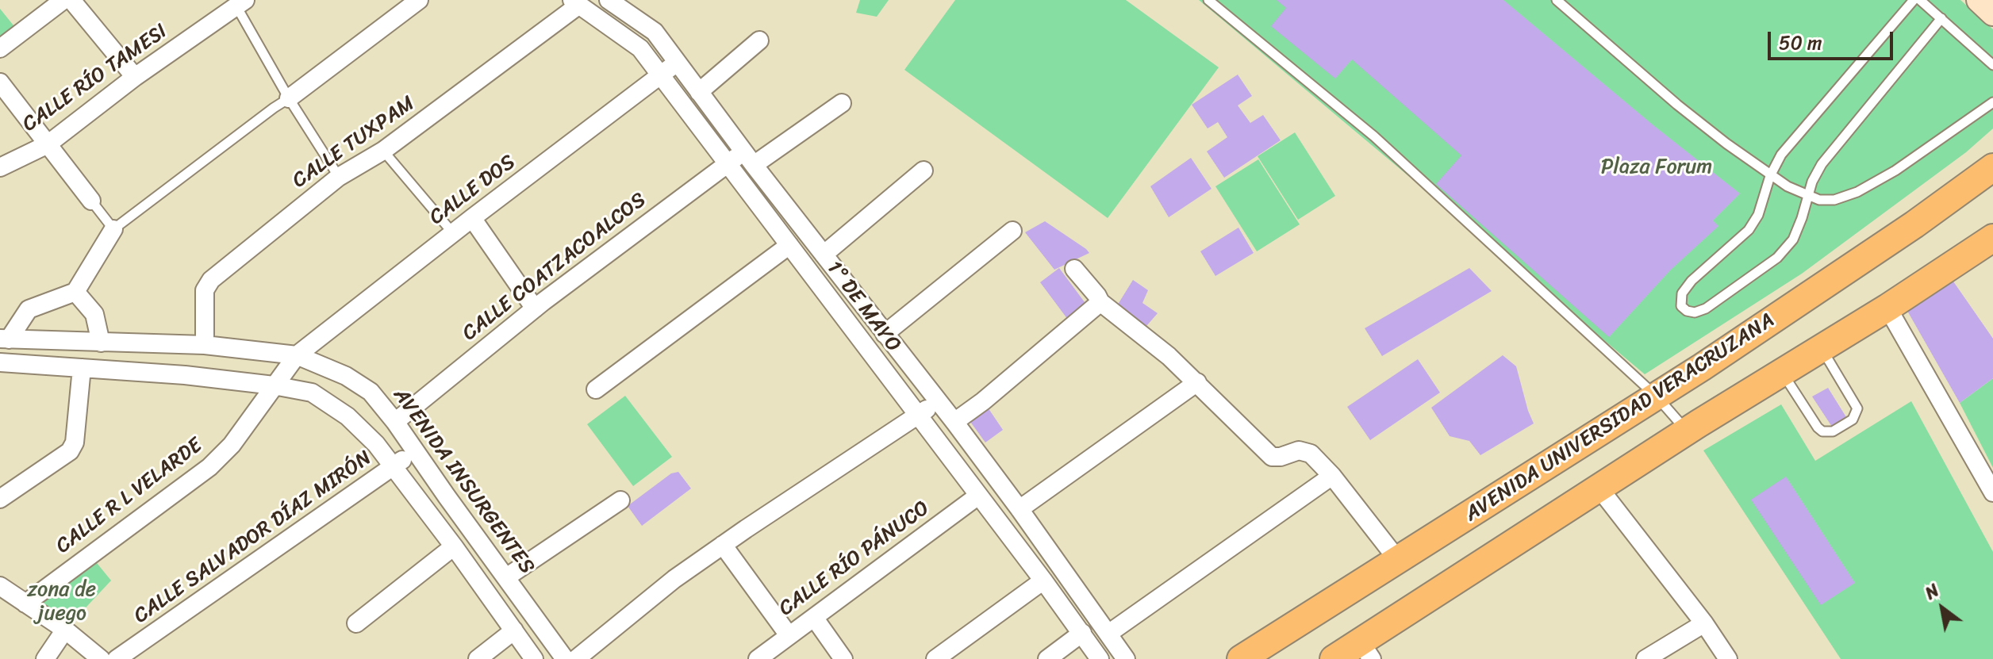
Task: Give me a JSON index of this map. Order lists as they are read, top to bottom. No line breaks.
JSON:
{"streets":{"main road":["AVENIDA UNIVERSIDAD VERACRUZANA"],"street":["CALLE RÍO TAMESI","CALLE TUXPAM","CALLE DOS","CALLE COATZACOALCOS","1° DE MAYO","AVENIDA INSURGENTES","CALLE R L VELARDE","CALLE SALVADOR DÍAZ MIRÓN","CALLE RÍO PÁNUCO"]},"crossings":[["CALLE TUXPAM","1° DE MAYO"],["CALLE TUXPAM","AVENIDA INSURGENTES"],["CALLE DOS","1° DE MAYO"],["CALLE DOS","AVENIDA INSURGENTES"],["CALLE DOS","CALLE R L VELARDE"],["CALLE COATZACOALCOS","1° DE MAYO"],["CALLE COATZACOALCOS","AVENIDA INSURGENTES"],["1° DE MAYO","CALLE RÍO PÁNUCO"],["AVENIDA INSURGENTES","CALLE R L VELARDE"],["AVENIDA INSURGENTES","CALLE SALVADOR DÍAZ MIRÓN"]],"parks":["Plaza Forum","zona de juego"],"scale_bar":"50 m","north":"top left"}
